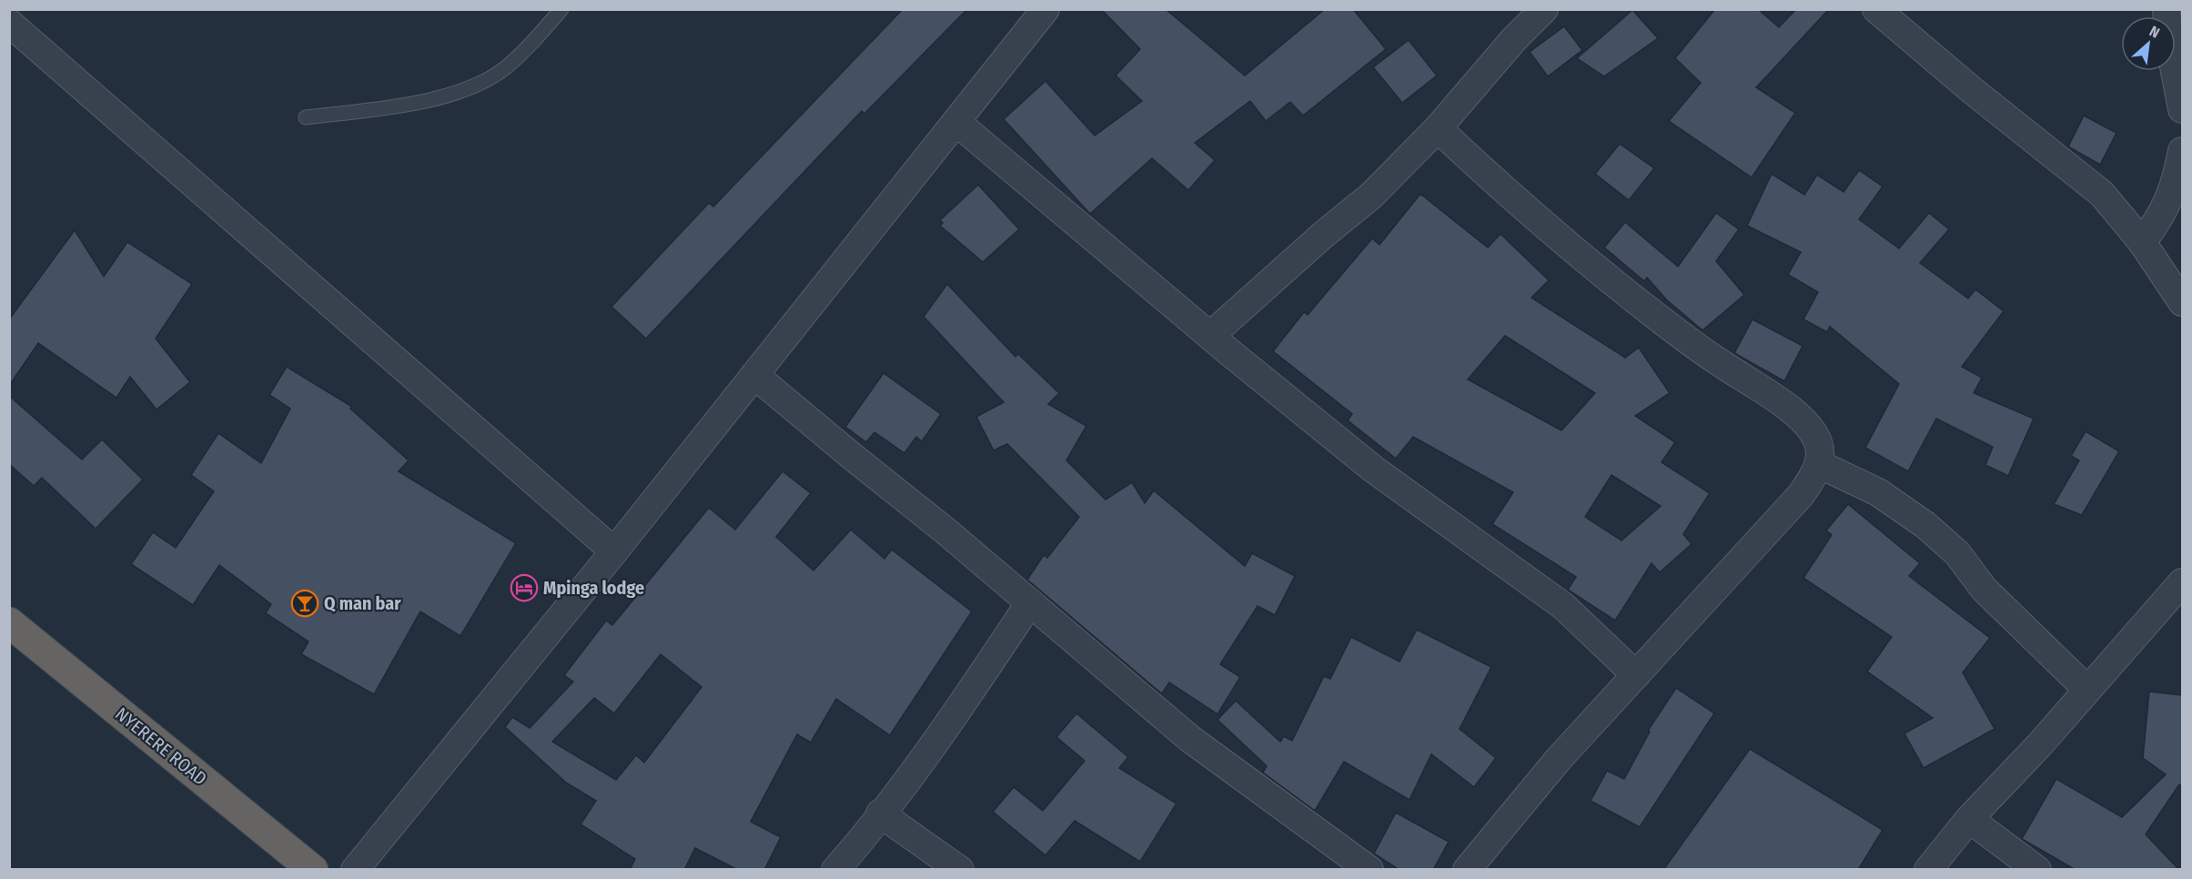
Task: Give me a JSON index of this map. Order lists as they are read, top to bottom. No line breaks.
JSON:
{"streets":{"highway":["NYERERE ROAD"]},"places":{"hotel":["Mpinga lodge"],"bar":["Q man bar"]},"north":"top right"}
